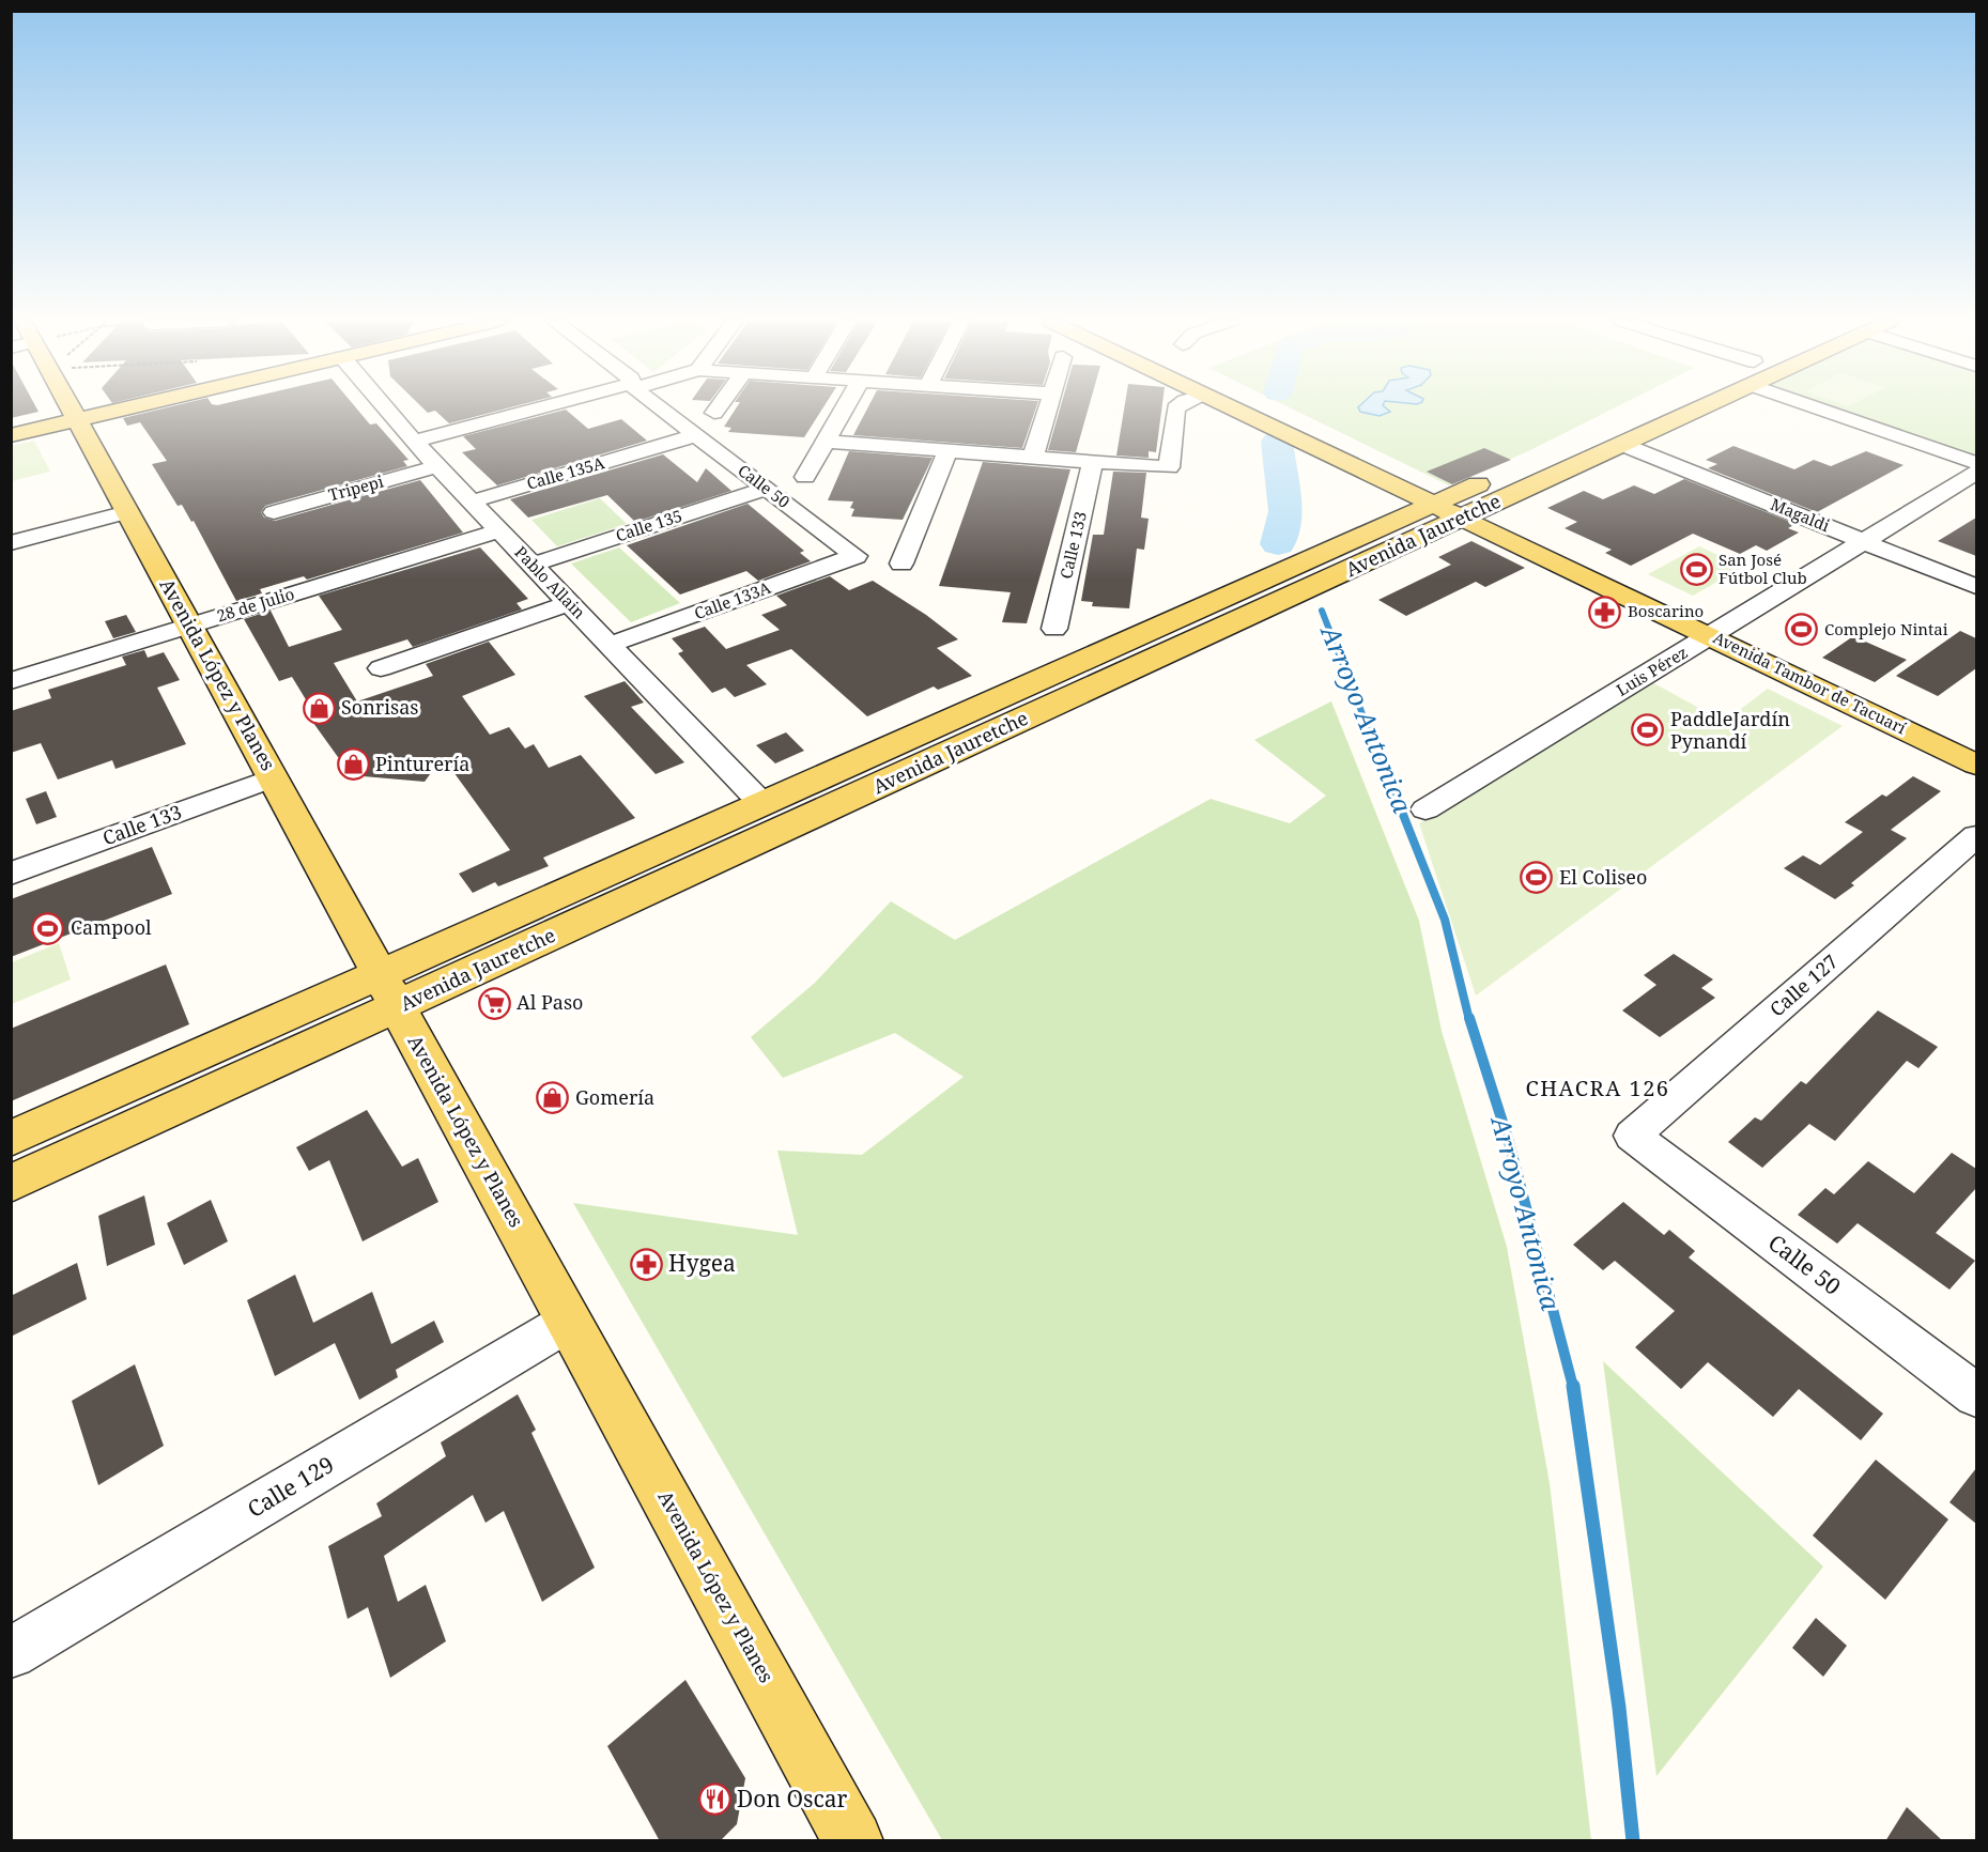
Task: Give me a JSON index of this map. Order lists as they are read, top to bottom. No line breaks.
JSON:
{"streets":{"main road":["Avenida Jauretche","Avenida López y Planes","Avenida Tambor de Tacuarí"],"street":["Calle 135A","Calle 50","Tripepi","Magaldi","Calle 135","Calle 133","Pablo Allain","Calle 133A","28 de Julio","Luis Pérez","Calle 127","Calle 129"]},"crossings":[["Calle 135A","Calle 50"],["Calle 135A","Pablo Allain"],["Calle 50","Calle 135"],["Calle 50","Calle 133A"],["Calle 50","Calle 127"],["Tripepi","Pablo Allain"],["Magaldi","Avenida Jauretche"],["Magaldi","Luis Pérez"],["Calle 135","Pablo Allain"],["Avenida Jauretche","Pablo Allain"],["Avenida Jauretche","Avenida López y Planes"],["Avenida Jauretche","Avenida Tambor de Tacuarí"],["Calle 133","Avenida López y Planes"],["Pablo Allain","Calle 133A"],["Pablo Allain","28 de Julio"],["28 de Julio","Avenida López y Planes"],["Luis Pérez","Avenida Tambor de Tacuarí"],["Avenida López y Planes","Calle 129"]],"districts":["CHACRA 126"],"water":["Arroyo Antonica"],"places":{"sports":["San José Fútbol Club","Complejo Nintai","PaddleJardín Pynandí","El Coliseo","Campool"],"pharmacy":["Boscarino","Hygea"],"shop":["Sonrisas","Pinturería","Gomería"],"supermarket":["Al Paso"],"restaurant":["Don Oscar"]}}
